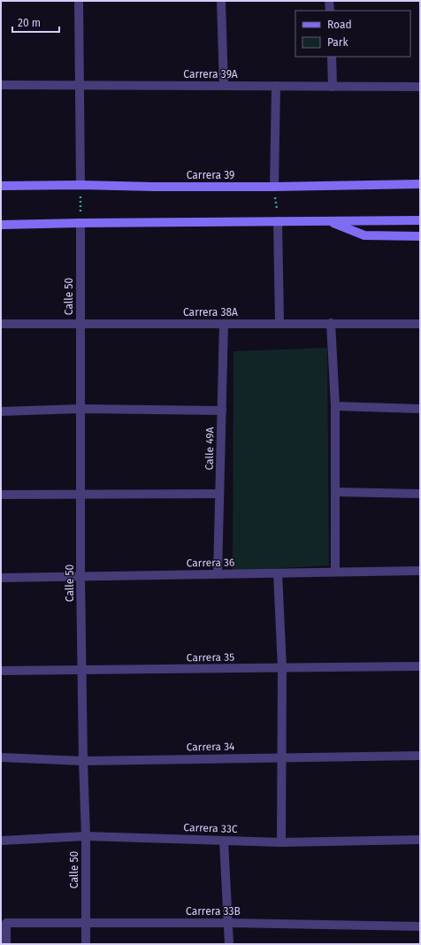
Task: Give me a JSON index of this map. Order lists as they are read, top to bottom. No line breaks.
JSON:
{"streets":{"main road":["Carrera 39"],"street":["Carrera 39A","Calle 50","Carrera 38A","Calle 49A","Carrera 36","Carrera 35","Carrera 34","Carrera 33C","Carrera 33B"]},"crossings":[["Calle 50","Carrera 38A"],["Calle 50","Carrera 36"],["Calle 50","Carrera 35"],["Calle 50","Carrera 34"],["Calle 50","Carrera 33C"],["Calle 50","Carrera 33B"],["Carrera 38A","Calle 49A"],["Calle 49A","Carrera 36"]],"legend":["Road","Park"],"scale_bar":"20 m"}
